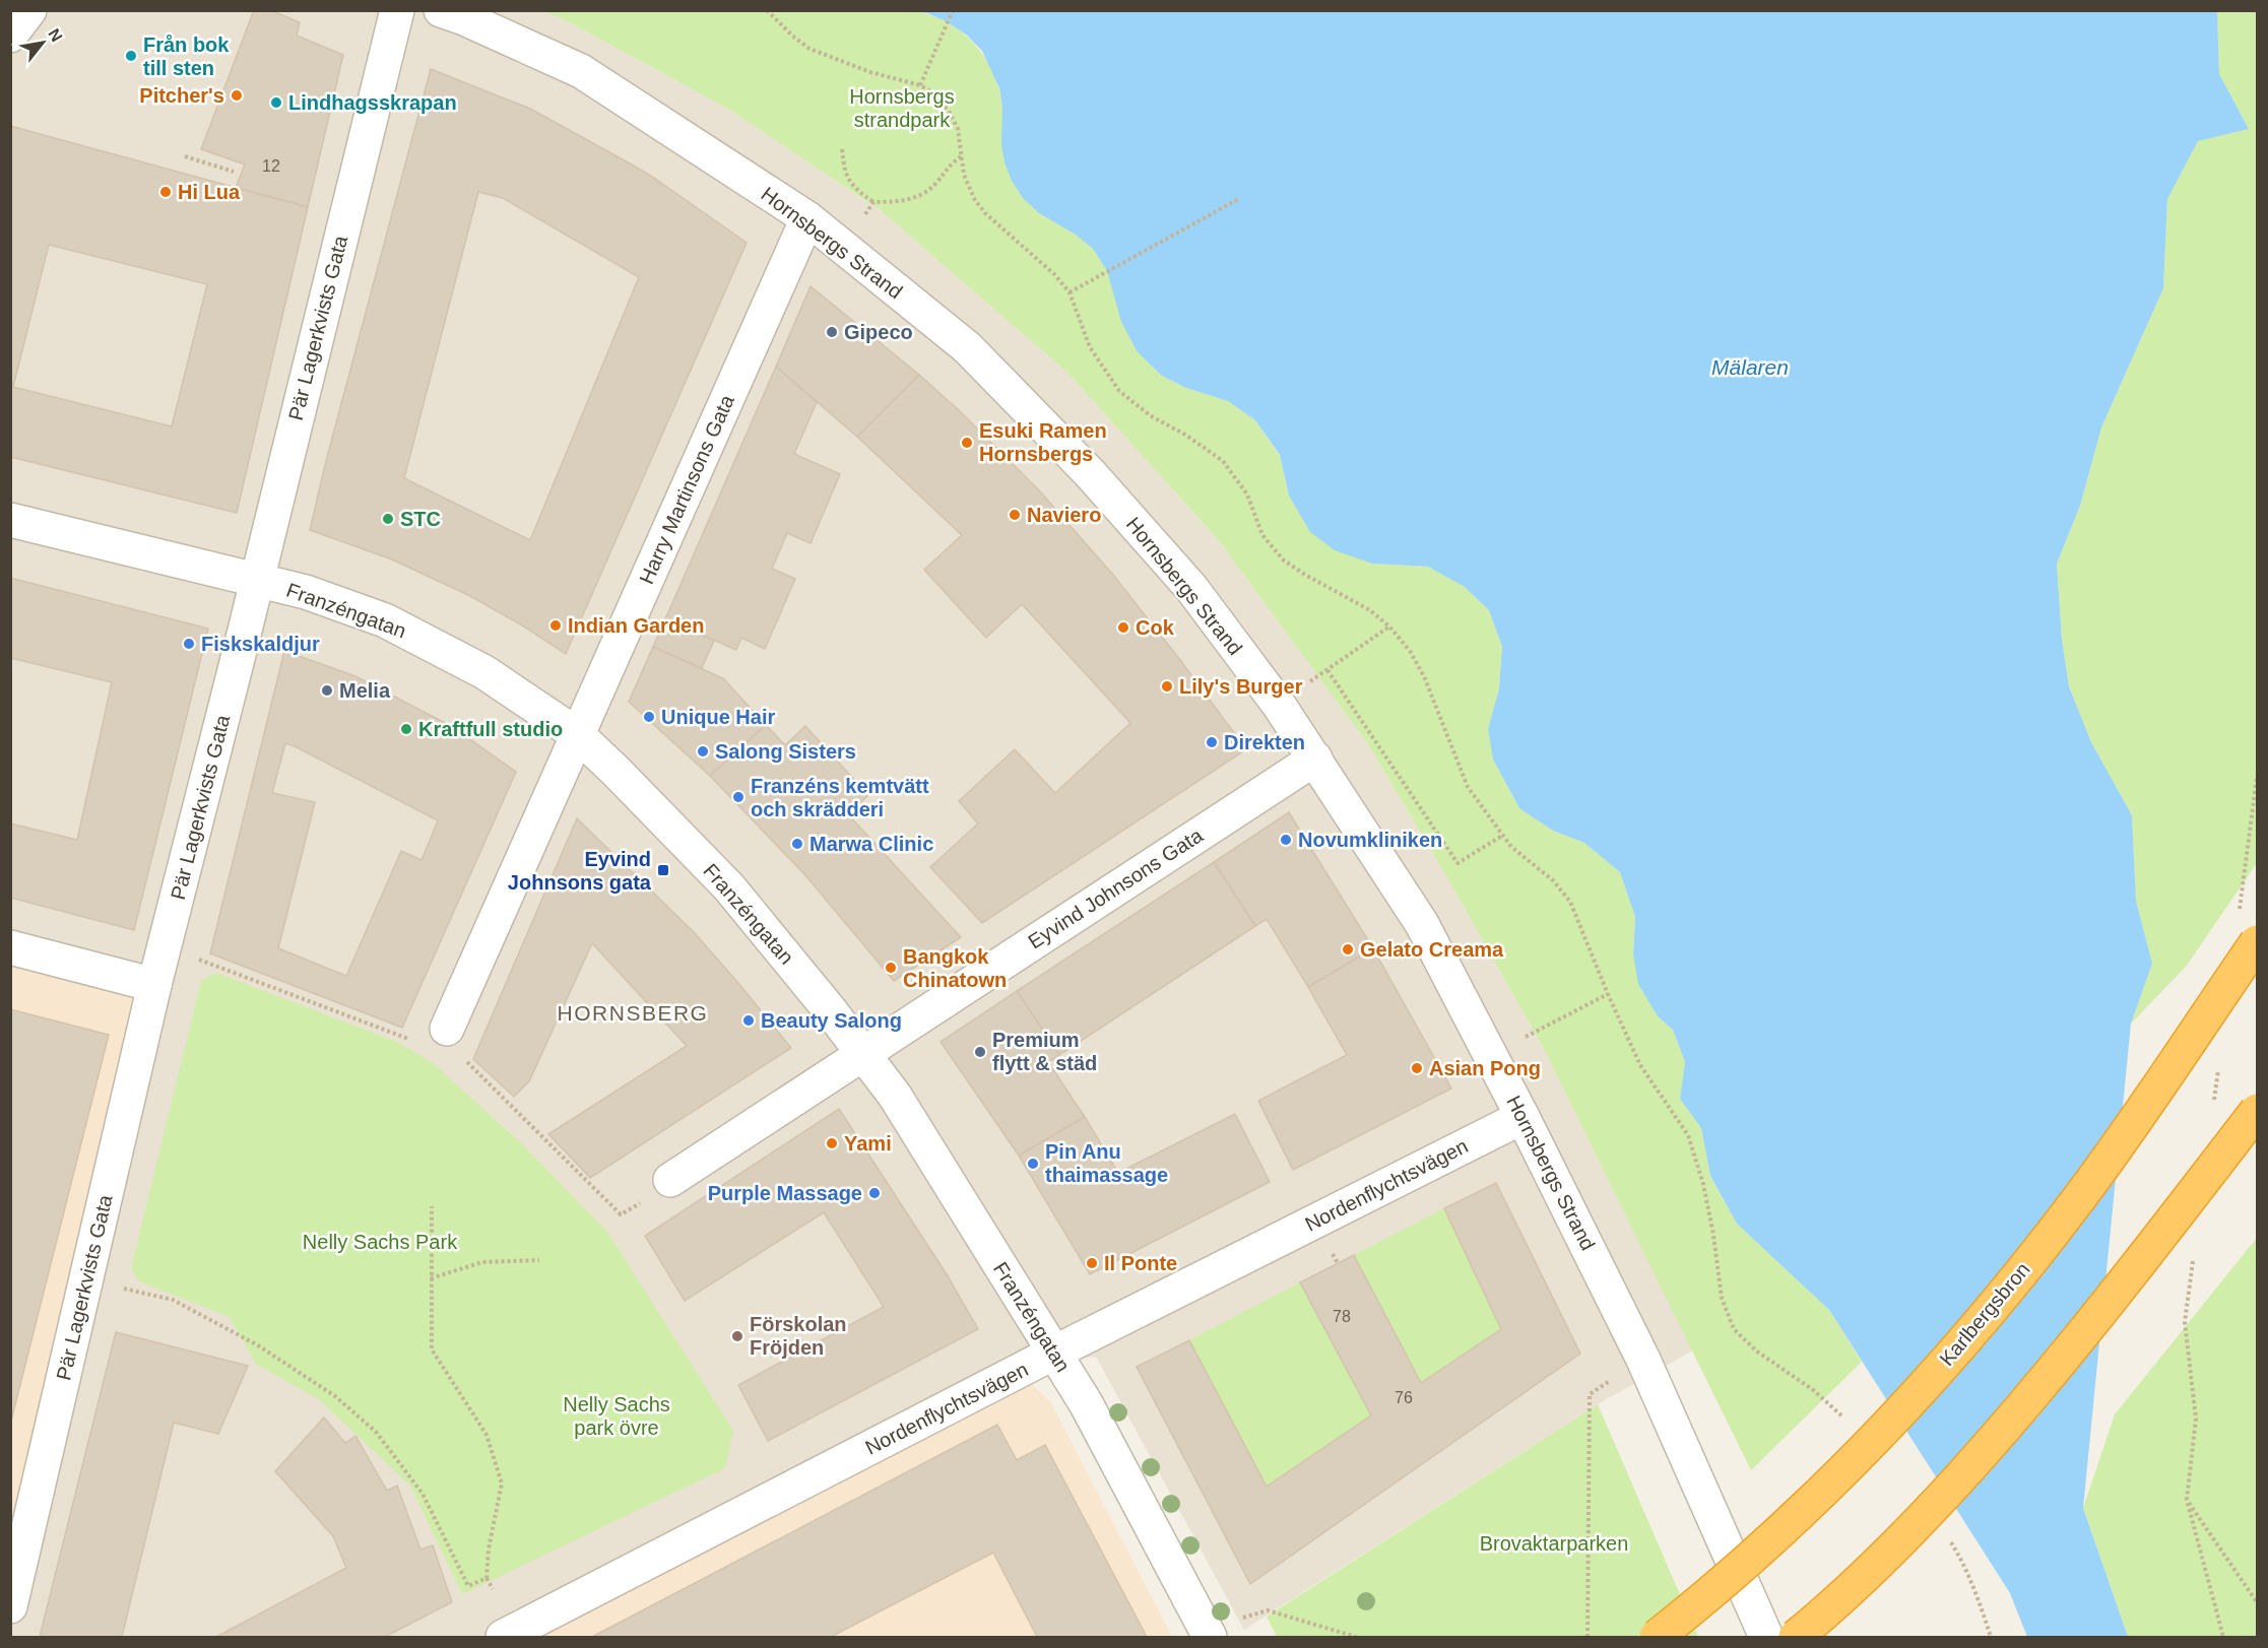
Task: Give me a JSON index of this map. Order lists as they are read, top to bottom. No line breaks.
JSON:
{"streets":{"highway":["Karlbergsbron"],"street":["Hornsbergs Strand","Pär Lagerkvists Gata","Harry Martinsons Gata","Franzéngatan","Eyvind Johnsons Gata","Nordenflychtsvägen"]},"crossings":[["Hornsbergs Strand","Harry Martinsons Gata"],["Hornsbergs Strand","Eyvind Johnsons Gata"],["Hornsbergs Strand","Nordenflychtsvägen"],["Pär Lagerkvists Gata","Franzéngatan"],["Harry Martinsons Gata","Franzéngatan"],["Franzéngatan","Eyvind Johnsons Gata"],["Franzéngatan","Nordenflychtsvägen"]],"districts":["HORNSBERG"],"water":["Mälaren"],"parks":["Hornsbergs strandpark","Nelly Sachs Park","Nelly Sachs park övre","Brovaktarparken"],"places":{"other":["Från bok till sten","Pitcher's","Lindhagsskrapan","Hi Lua","Gipeco","Esuki Ramen Hornsbergs","Naviero","STC","Indian Garden","Cok","Fiskskaldjur","Lily's Burger","Melia","Unique Hair","Kraftfull studio","Direkten","Salong Sisters","Franzéns kemtvätt och skrädderi","Novumkliniken","Marwa Clinic","Gelato Creama","Bangkok Chinatown","Beauty Salong","Premium flytt & städ","Asian Pong","Yami","Pin Anu thaimassage","Purple Massage","Il Ponte","Förskolan Fröjden"],"transit":["Eyvind Johnsons gata"]},"house_numbers":["12","78","76"],"north":"top right"}
